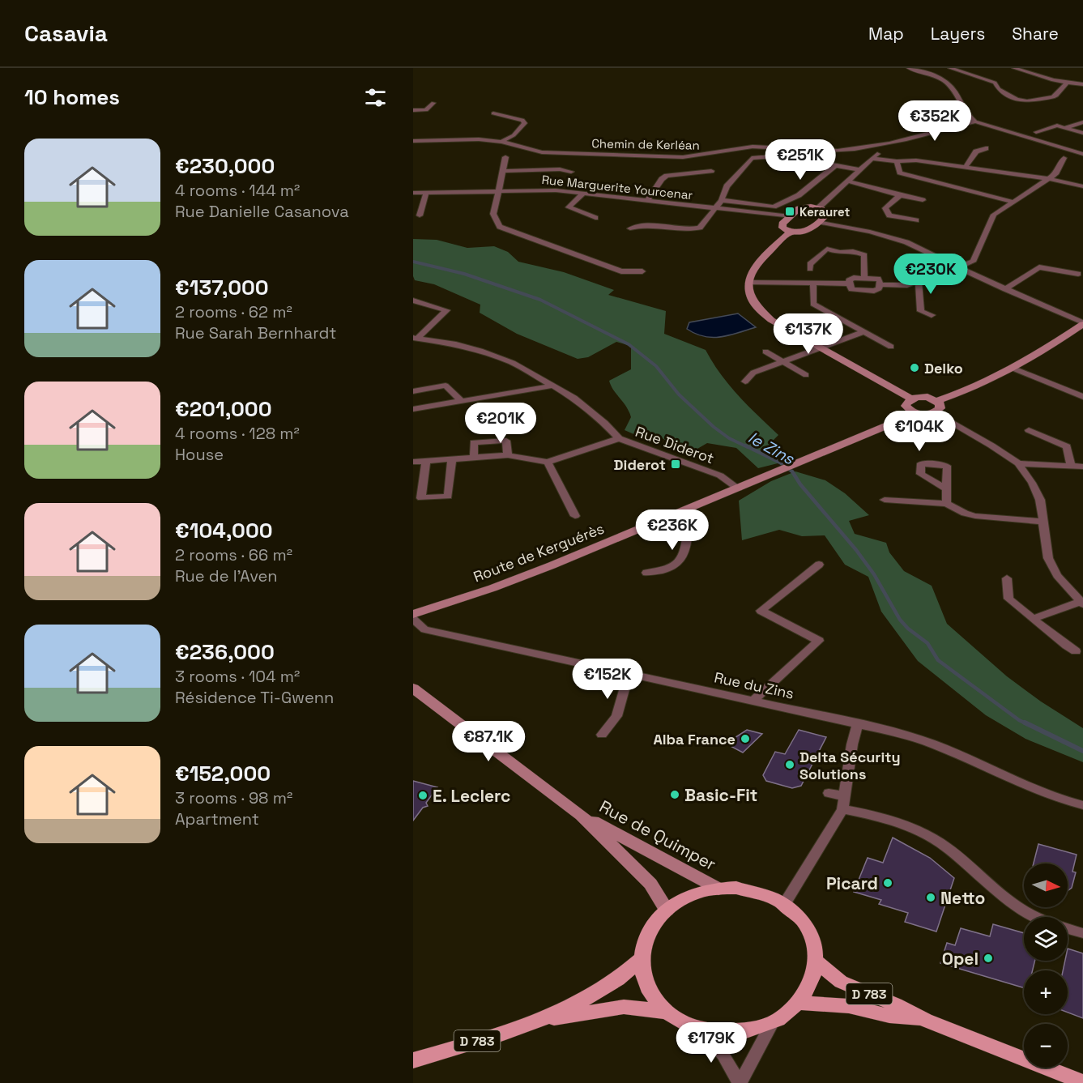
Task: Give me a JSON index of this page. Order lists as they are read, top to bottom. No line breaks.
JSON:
{"streets":{"main road":["Route de Kerguérès","Rue de Quimper","D 783"],"street":["Chemin de Kerléan","Rue Marguerite Yourcenar","Rue Diderot","Rue du Zins"]},"crossings":[["Rue Diderot","Route de Kerguérès"],["Rue de Quimper","D 783"]],"water":["le Zins"],"places":{"transit":["Kerauret","Diderot"],"other":["Delko","Alba France","Delta Sécurity Solutions","Basic-Fit","E. Leclerc","Picard","Netto","Opel"]},"north":"right","page":{"header":"Casavia","nav":["Map","Layers","Share"],"heading":"10 homes","price":["€352K","€251K","€230K","€137K","€201K","€104K","€236K","€152K","€87.1K","€179K"],"list":[{"name":"€230,000","note":"4 rooms · 144 m² · Rue Danielle Casanova"},{"name":"€137,000","note":"2 rooms · 62 m² · Rue Sarah Bernhardt"},{"name":"€201,000","note":"4 rooms · 128 m² · House"},{"name":"€104,000","note":"2 rooms · 66 m² · Rue de l'Aven"},{"name":"€236,000","note":"3 rooms · 104 m² · Résidence Ti-Gwenn"},{"name":"€152,000","note":"3 rooms · 98 m² · Apartment"}],"map_buttons":["+","−"]}}
